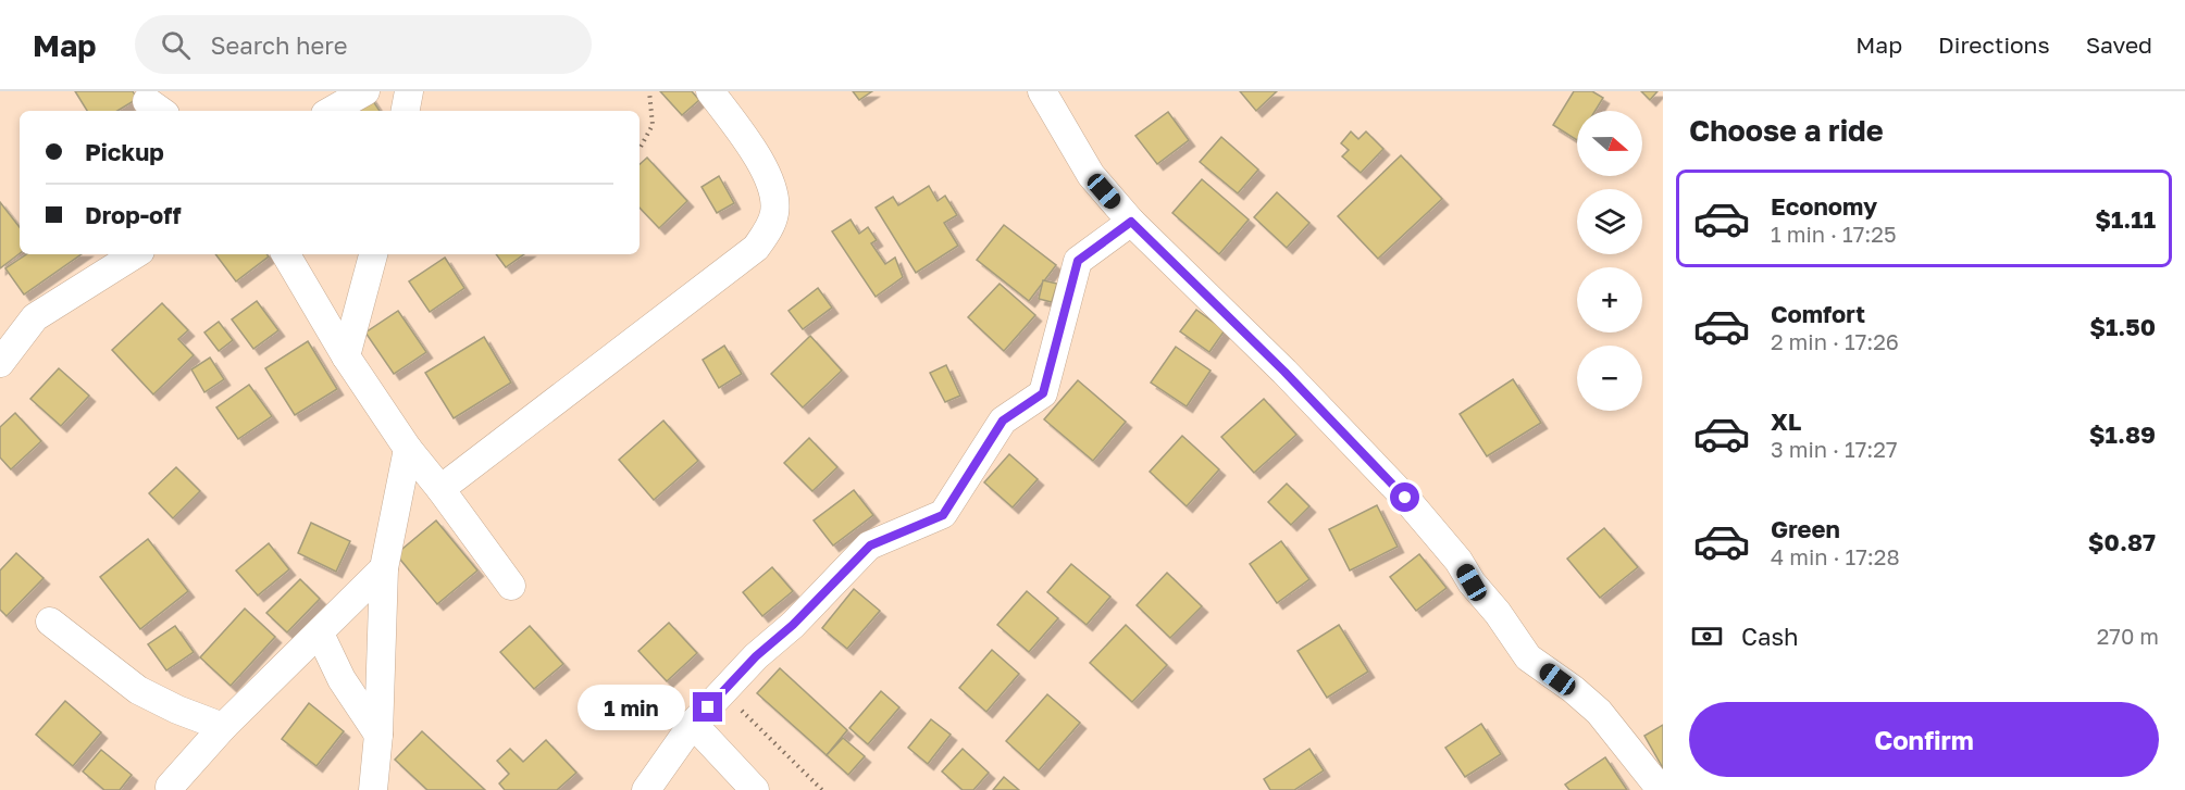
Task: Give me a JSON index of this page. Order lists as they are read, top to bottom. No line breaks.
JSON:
{"north":"right","page":{"header":"Map","search":"Search here","nav":["Map","Directions","Saved"],"heading":"Choose a ride","map_buttons":["+","−"],"banner":["Pickup","Drop-off"],"list":[{"name":"Economy","note":"1 min · 17:25","value":"$1.11"},{"name":"Comfort","note":"2 min · 17:26","value":"$1.50"},{"name":"XL","note":"3 min · 17:27","value":"$1.89"},{"name":"Green","note":"4 min · 17:28","value":"$0.87"}],"pay":["Cash","270 m"],"bubble":"1 min","buttons":"Confirm"}}
